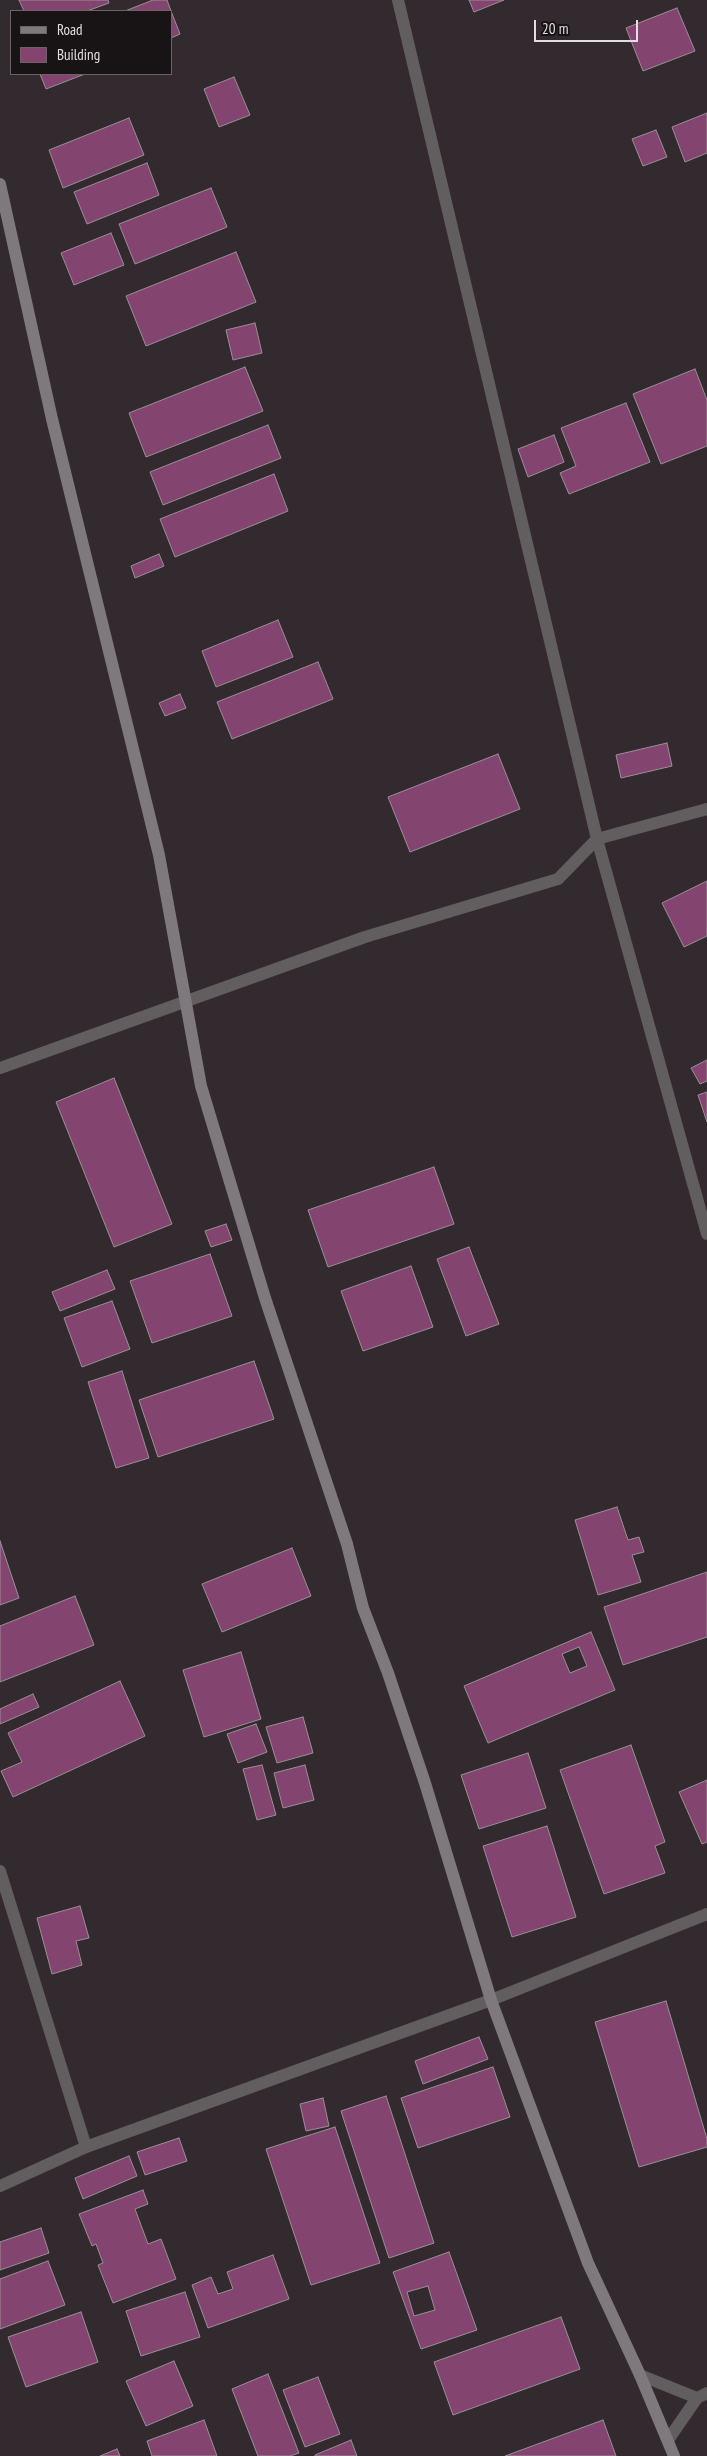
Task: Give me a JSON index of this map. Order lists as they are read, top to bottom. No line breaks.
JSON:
{"legend":["Road","Building"],"scale_bar":"20 m"}
